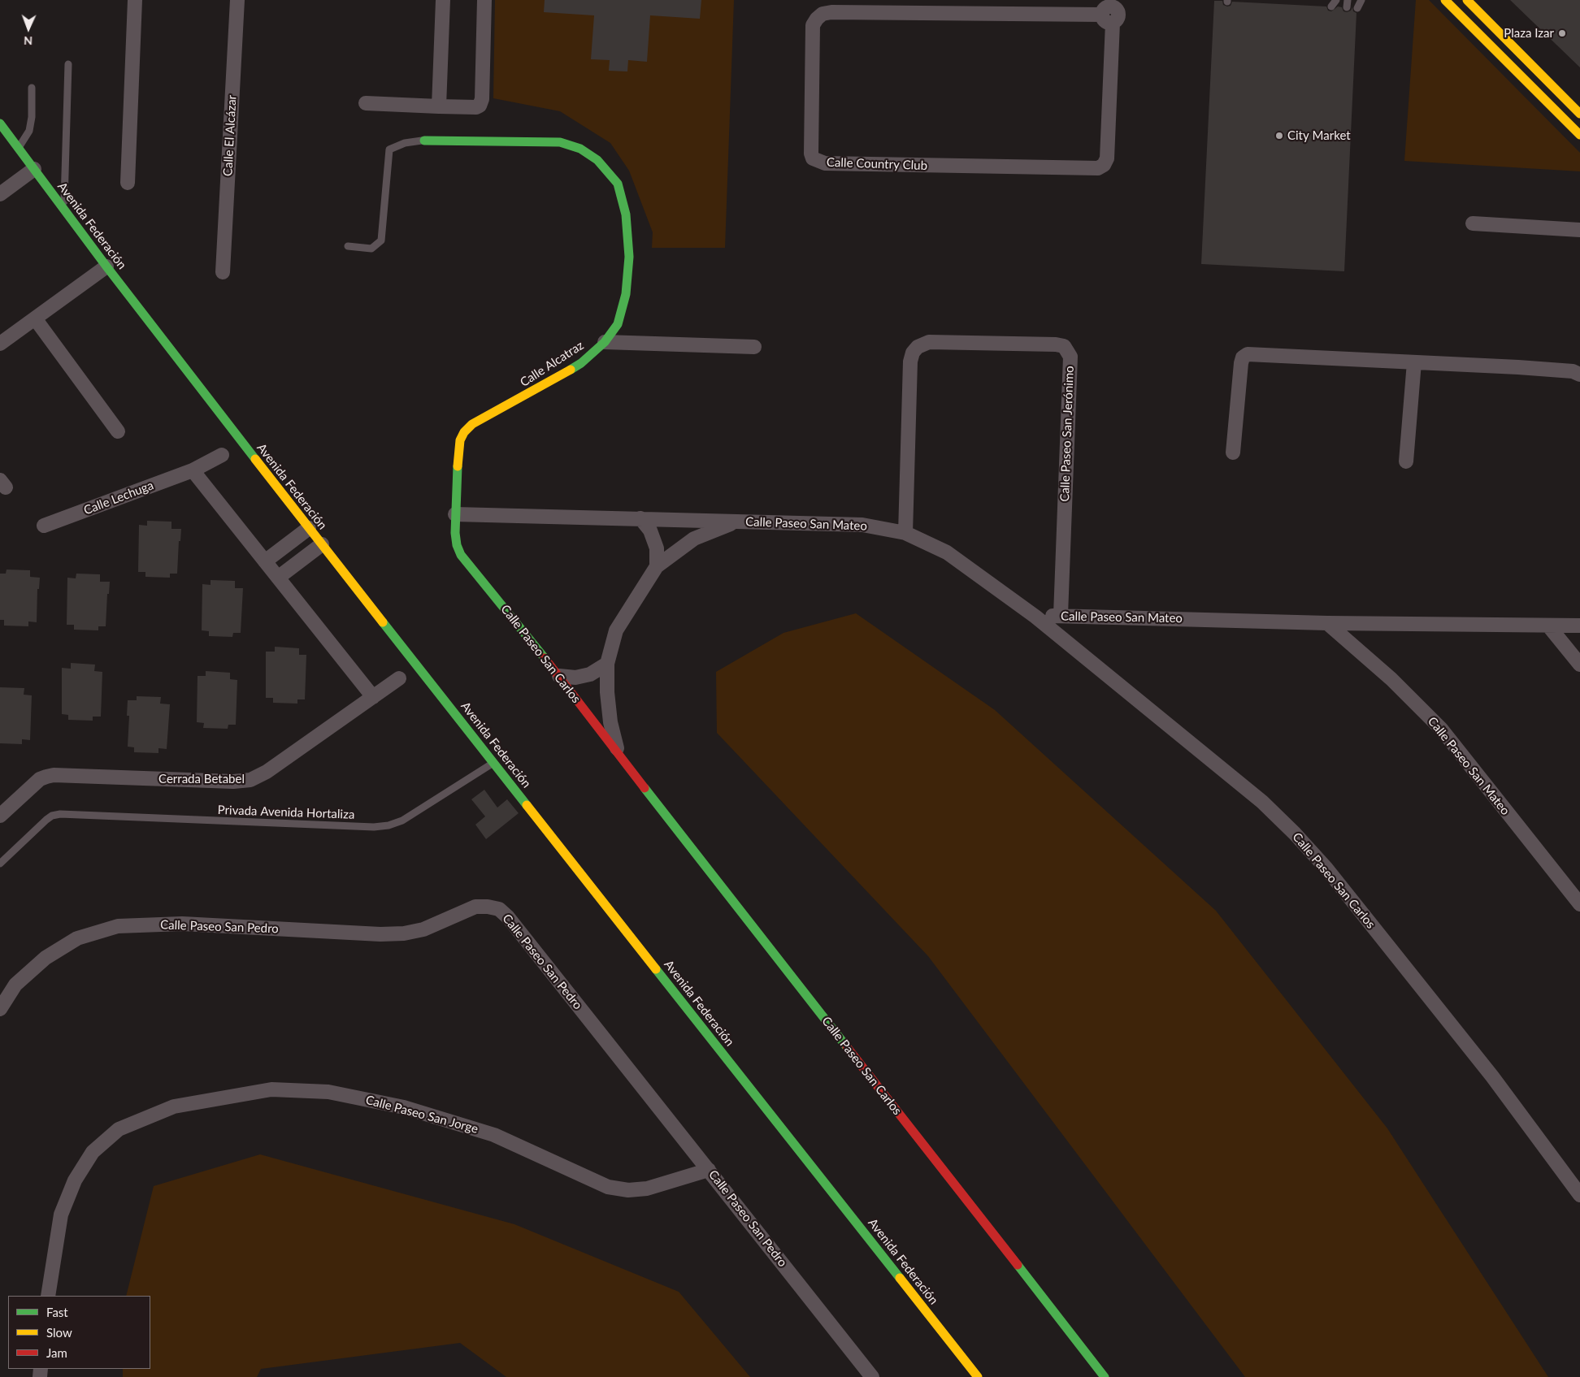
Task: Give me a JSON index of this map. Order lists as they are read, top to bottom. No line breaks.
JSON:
{"streets":{"main road":["Avenida Federación","Calle Alcatraz","Calle Paseo San Carlos"],"street":["Calle El Alcázar","Calle Country Club","Calle Paseo San Jerónimo","Calle Lechuga","Calle Paseo San Mateo","Cerrada Betabel","Calle Paseo San Pedro","Calle Paseo San Jorge"],"lane":["Privada Avenida Hortaliza"]},"crossings":[["Avenida Federación","Privada Avenida Hortaliza"],["Calle Alcatraz","Calle Paseo San Mateo"],["Calle Alcatraz","Calle Paseo San Carlos"],["Calle Paseo San Jerónimo","Calle Paseo San Mateo"],["Calle Paseo San Mateo","Calle Paseo San Carlos"],["Calle Paseo San Pedro","Calle Paseo San Jorge"]],"places":["Plaza Izar","City Market"],"legend":["Fast","Slow","Jam"],"north":"bottom"}
